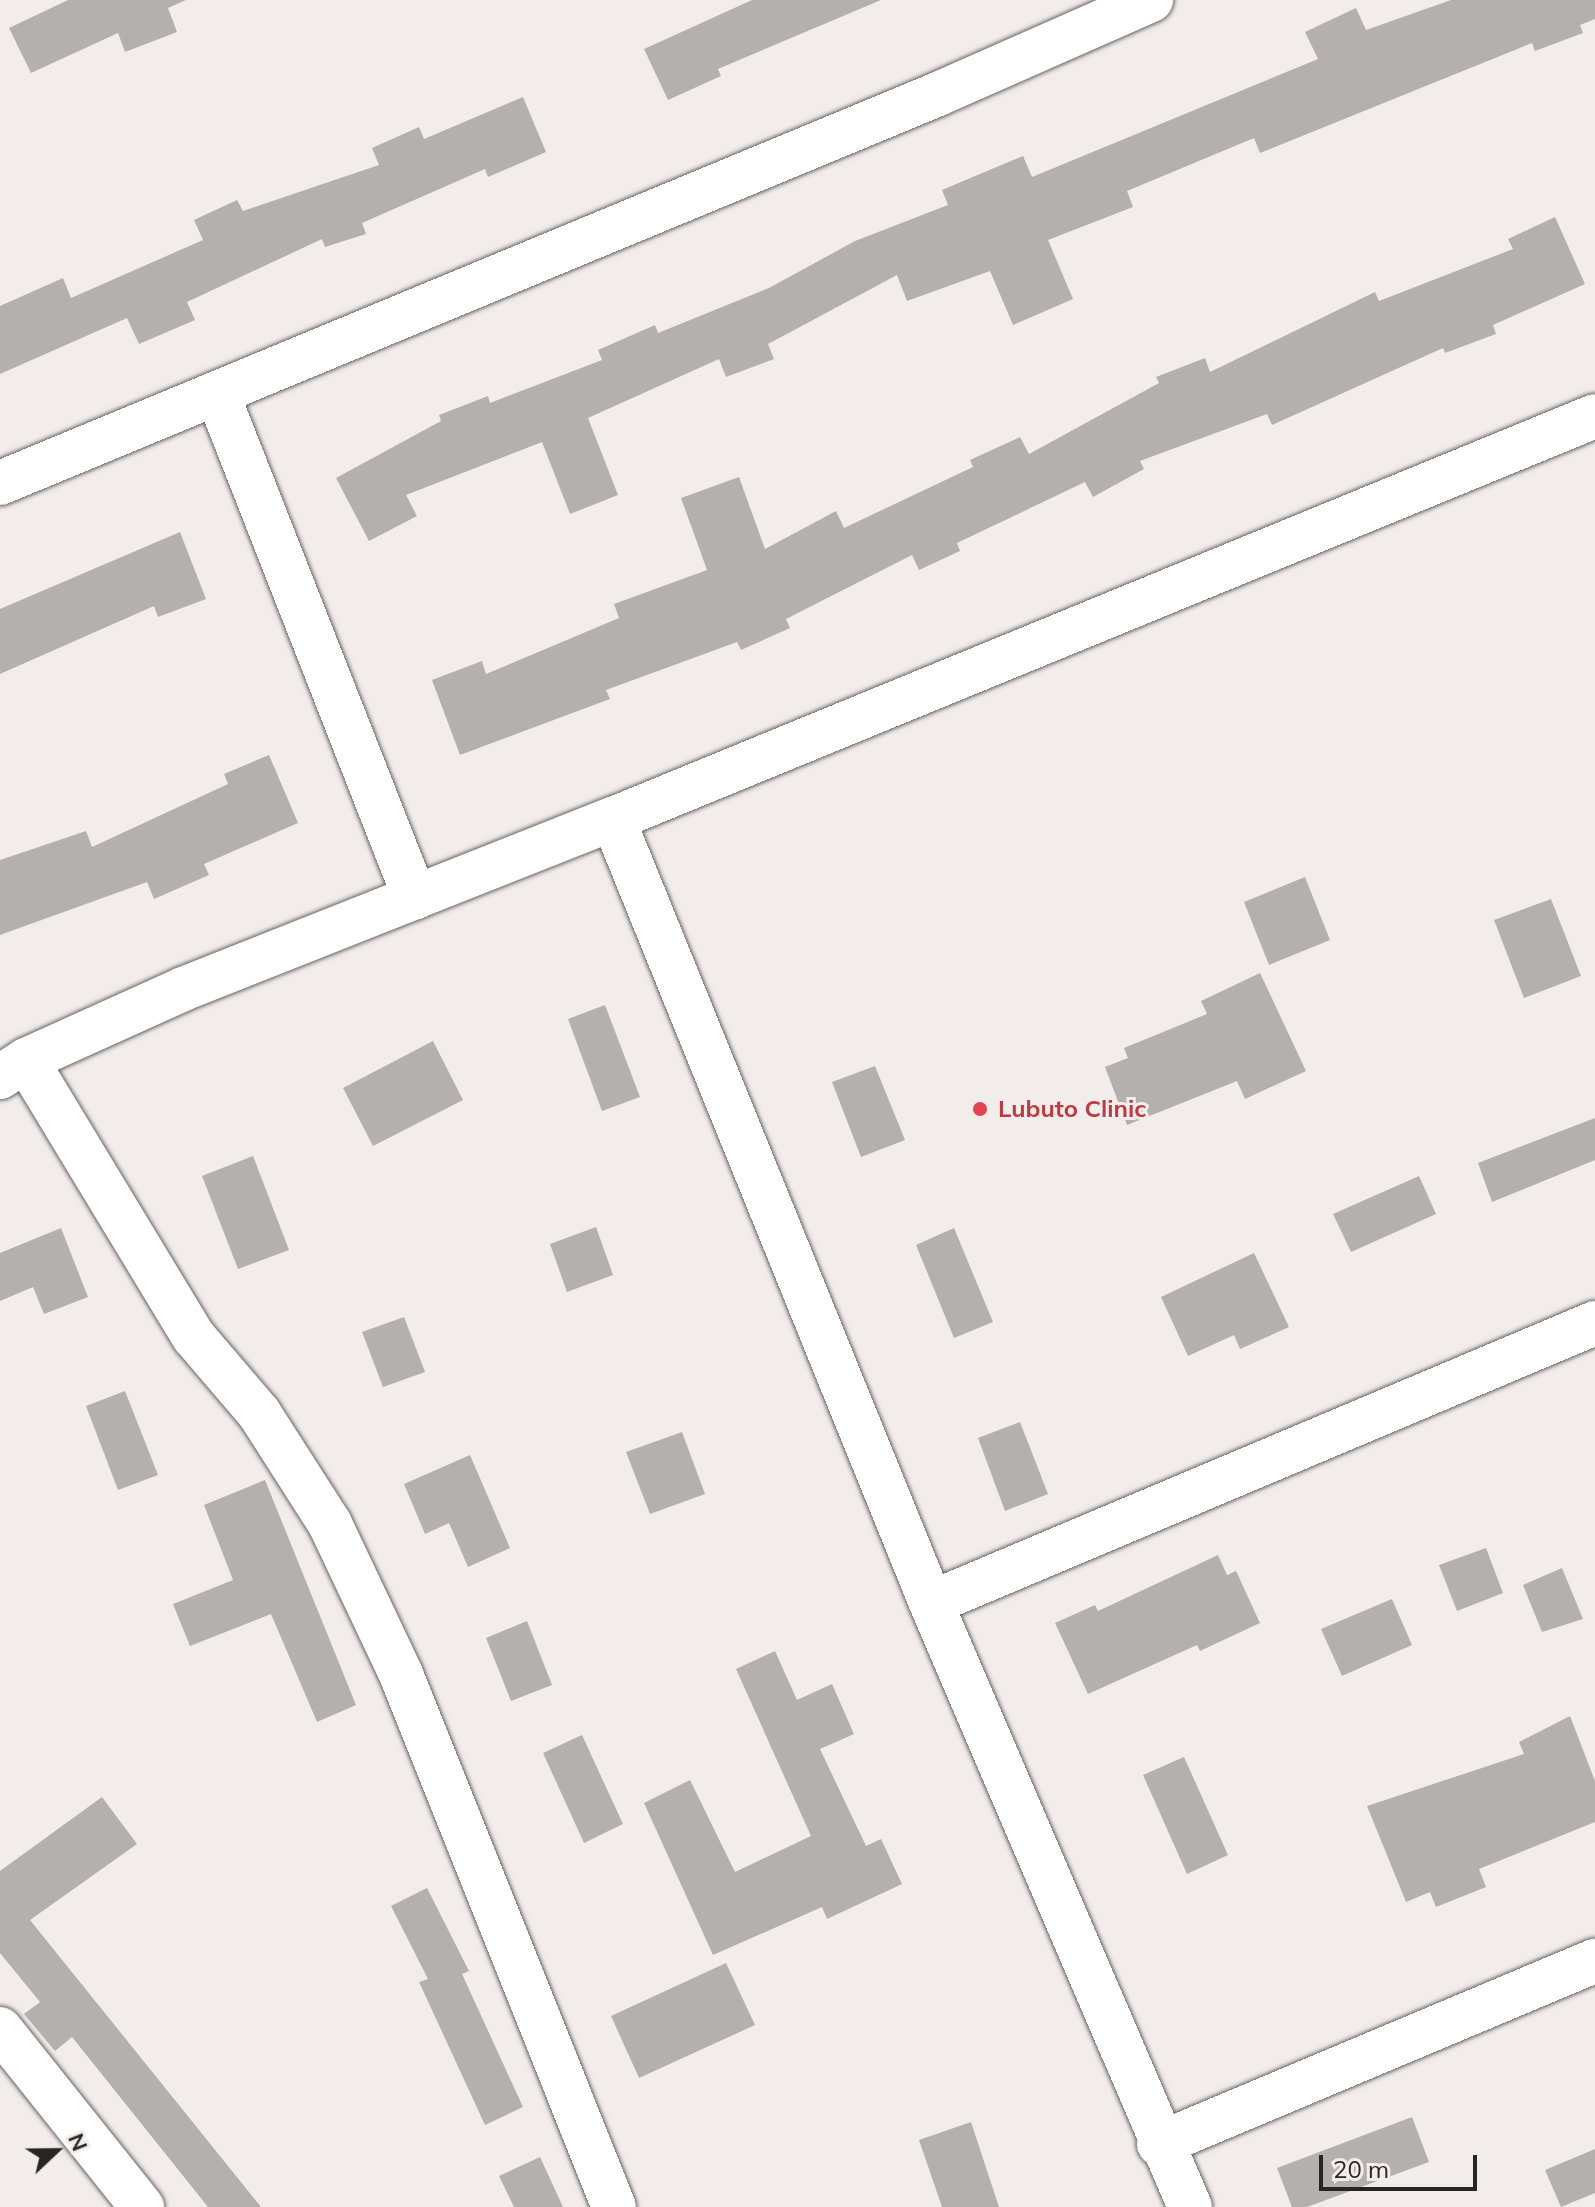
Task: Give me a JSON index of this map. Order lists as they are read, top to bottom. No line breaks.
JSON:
{"places":["Lubuto Clinic"],"scale_bar":"20 m","north":"right"}
